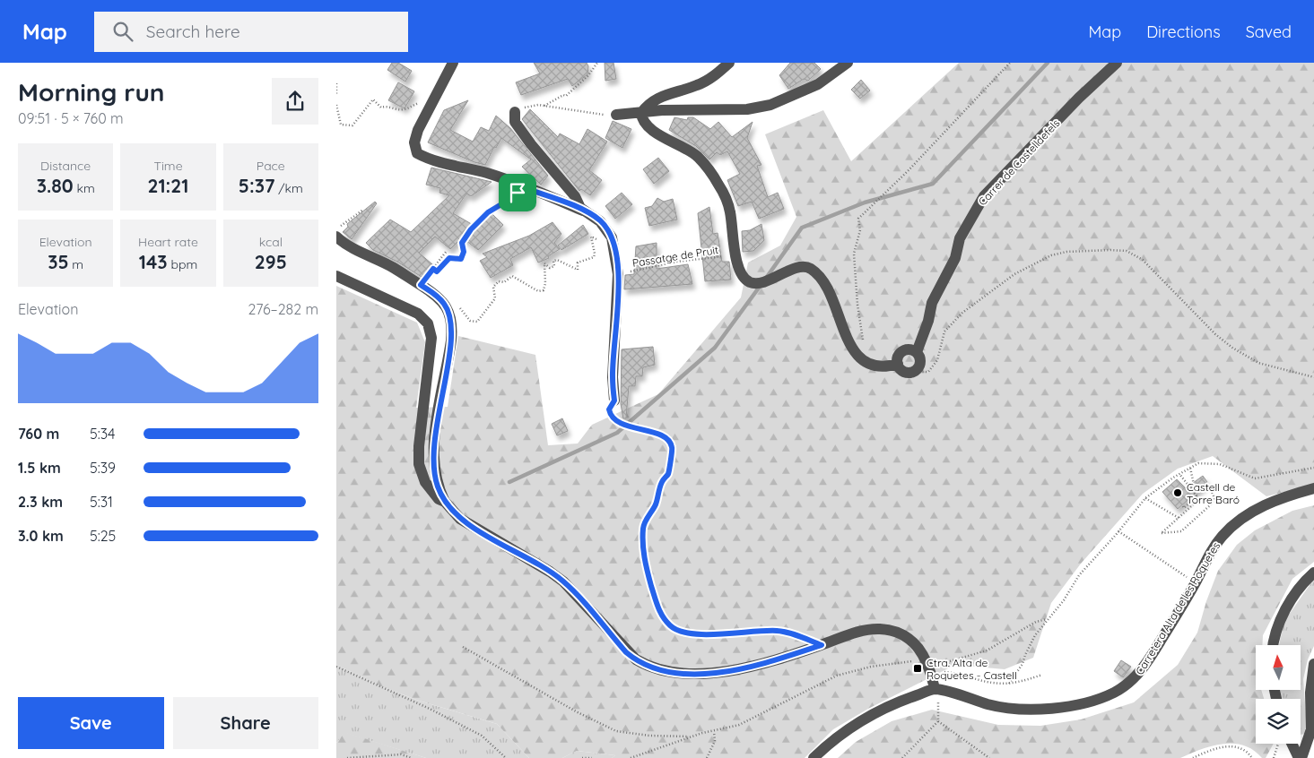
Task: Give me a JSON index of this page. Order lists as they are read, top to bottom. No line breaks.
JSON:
{"streets":{"street":["Carrer de Castelldefels","Carretera Alta de les Roquetes"],"path":["Passatge de Pruit"]},"places":{"other":["Castell de Torre Baró"],"transit":["Ctra. Alta de Roquetes - Castell"]},"north":"top","page":{"header":"Map","search":"Search here","nav":["Map","Directions","Saved"],"heading":["Morning run","09:51 · 5 × 760 m"],"stats":[["Distance","3.80 km"],["Time","21:21"],["Pace","5:37 /km"],["Elevation","35 m"],["Heart rate","143 bpm"],["kcal","295"]],"chart":["Elevation","276–282 m"],"list":[{"name":"760 m","note":"5:34"},{"name":"1.5 km","note":"5:39"},{"name":"2.3 km","note":"5:31"},{"name":"3.0 km","note":"5:25"}],"buttons":["Save","Share"]}}
